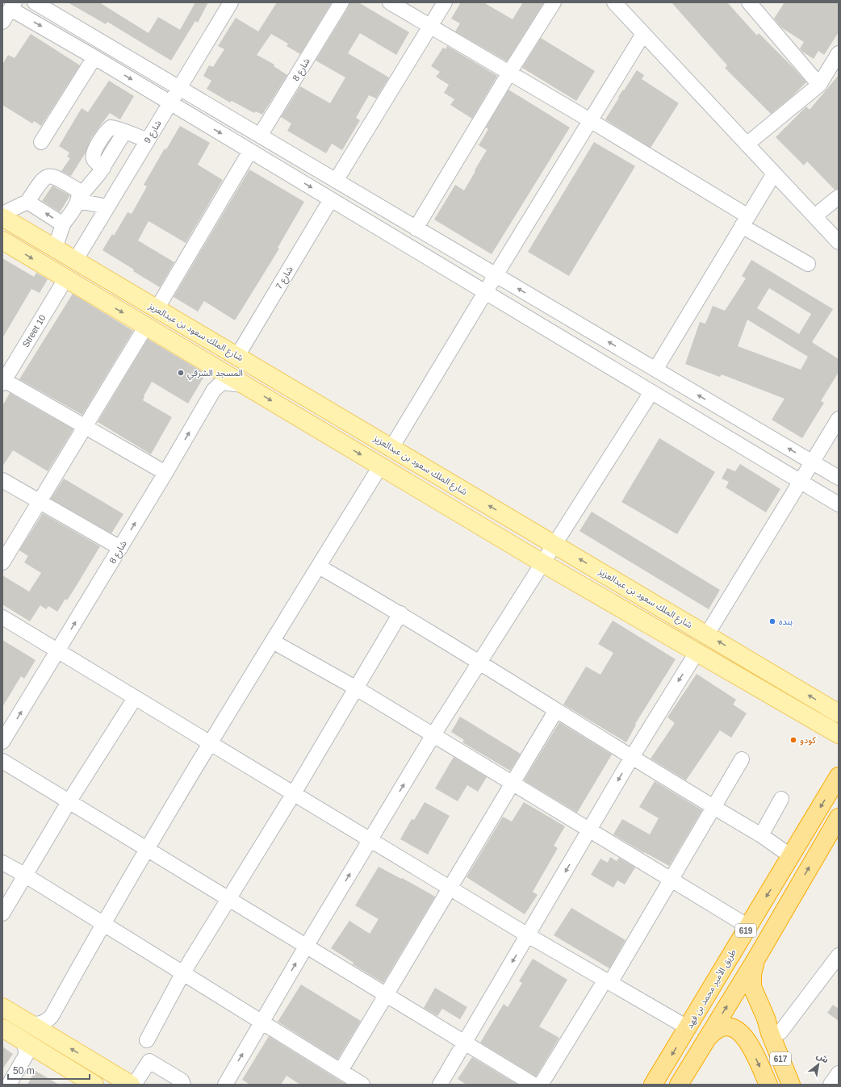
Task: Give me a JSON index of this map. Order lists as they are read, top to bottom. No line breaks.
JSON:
{"streets":{"highway":["619","طريق الأمير محمد بن فهد","617"],"main road":["شارع الملك سعود بن عبدالعزيز"],"street":["شارع 8","شارع 9","شارع 7","Street 10"]},"crossings":[["شارع 9","شارع الملك سعود بن عبدالعزيز"],["شارع 7","شارع الملك سعود بن عبدالعزيز"]],"places":["المسجد الشرقي","بنده","كودو"],"scale_bar":"50 m","north":"top right"}
